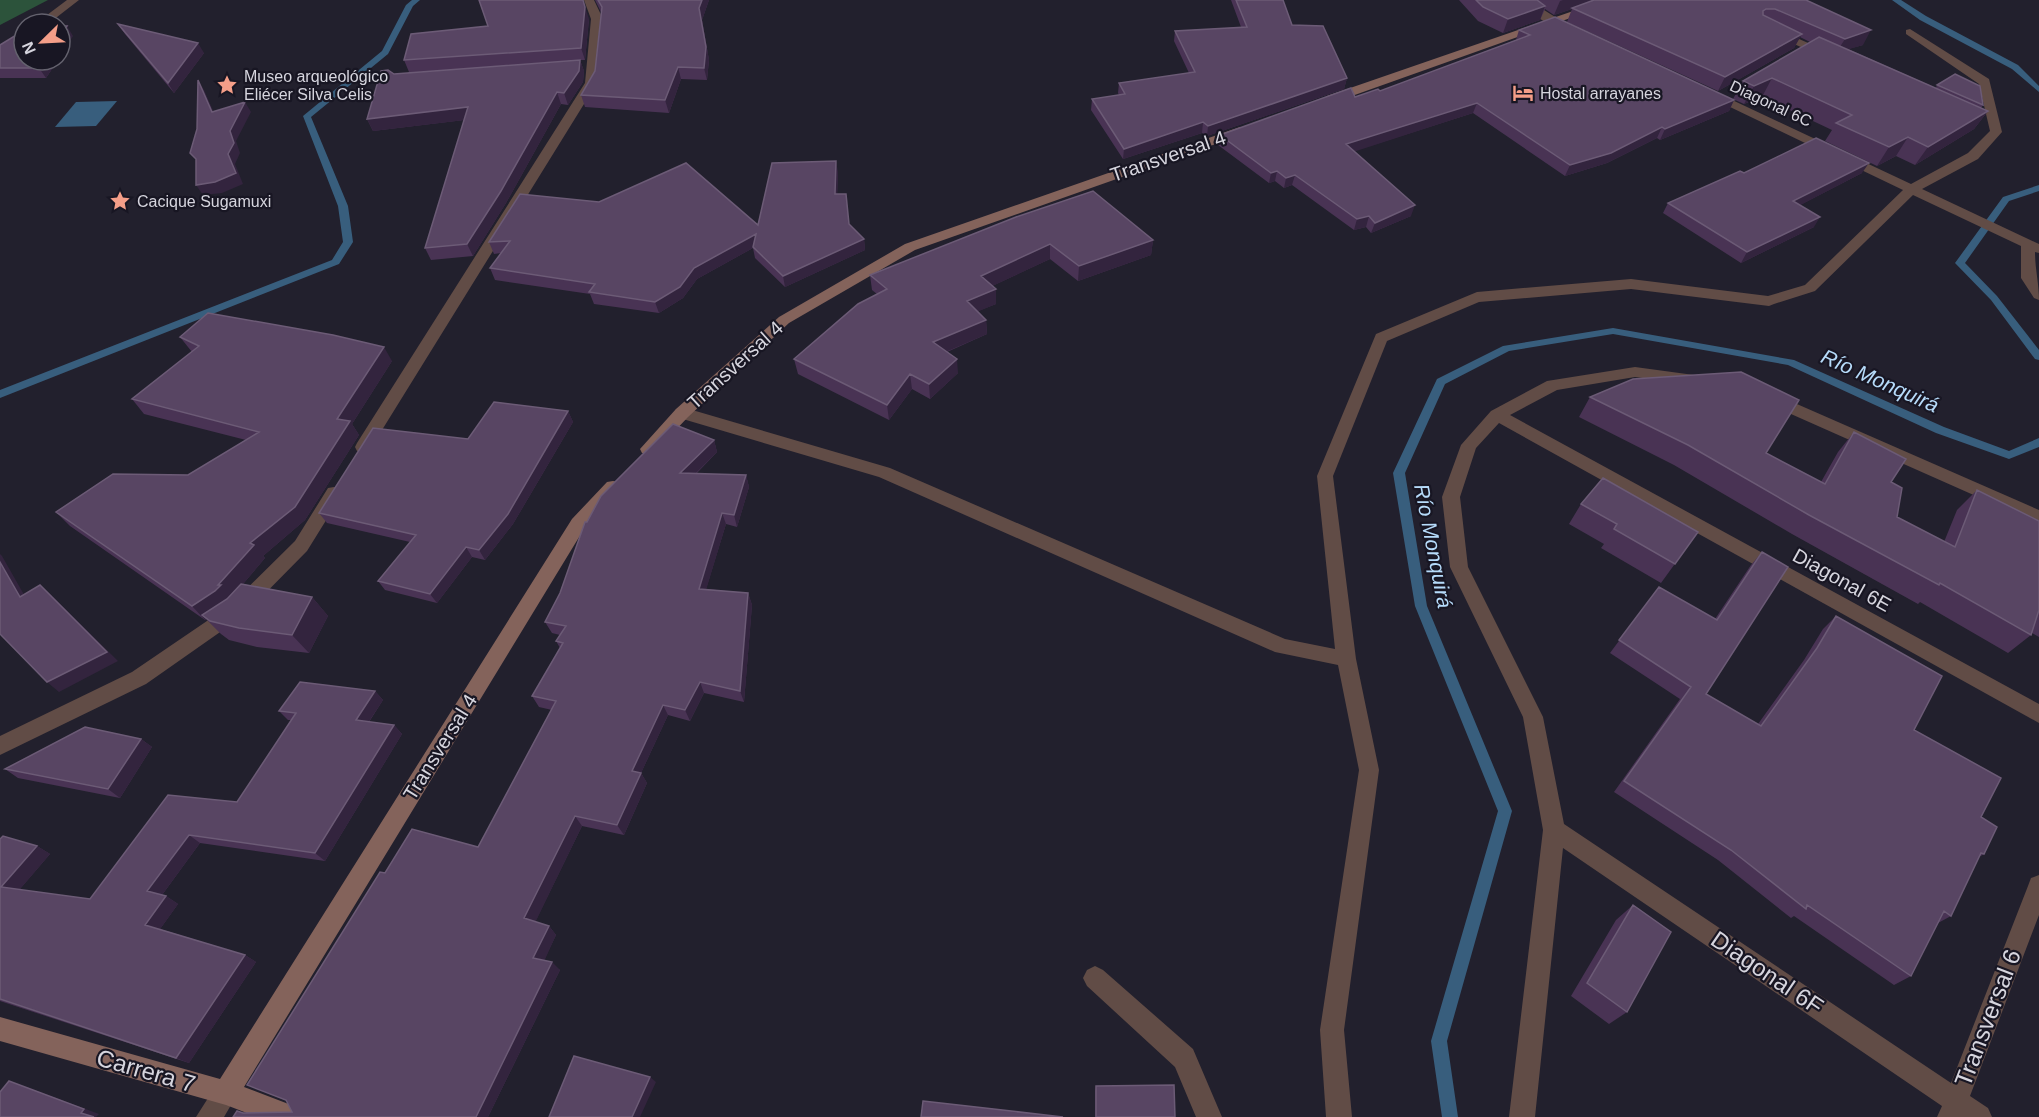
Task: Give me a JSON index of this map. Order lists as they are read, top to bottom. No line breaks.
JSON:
{"streets":{"street":["Diagonal 6C","Transversal 4","Diagonal 6E","Diagonal 6F","Transversal 6","Carrera 7"]},"crossings":[["Transversal 4","Carrera 7"],["Diagonal 6F","Transversal 6"]],"water":["Río Monquirá"],"places":{"place":["Museo arqueológico Eliécer Silva Celis","Cacique Sugamuxi"],"hotel":["Hostal arrayanes"]},"north":"bottom left"}
